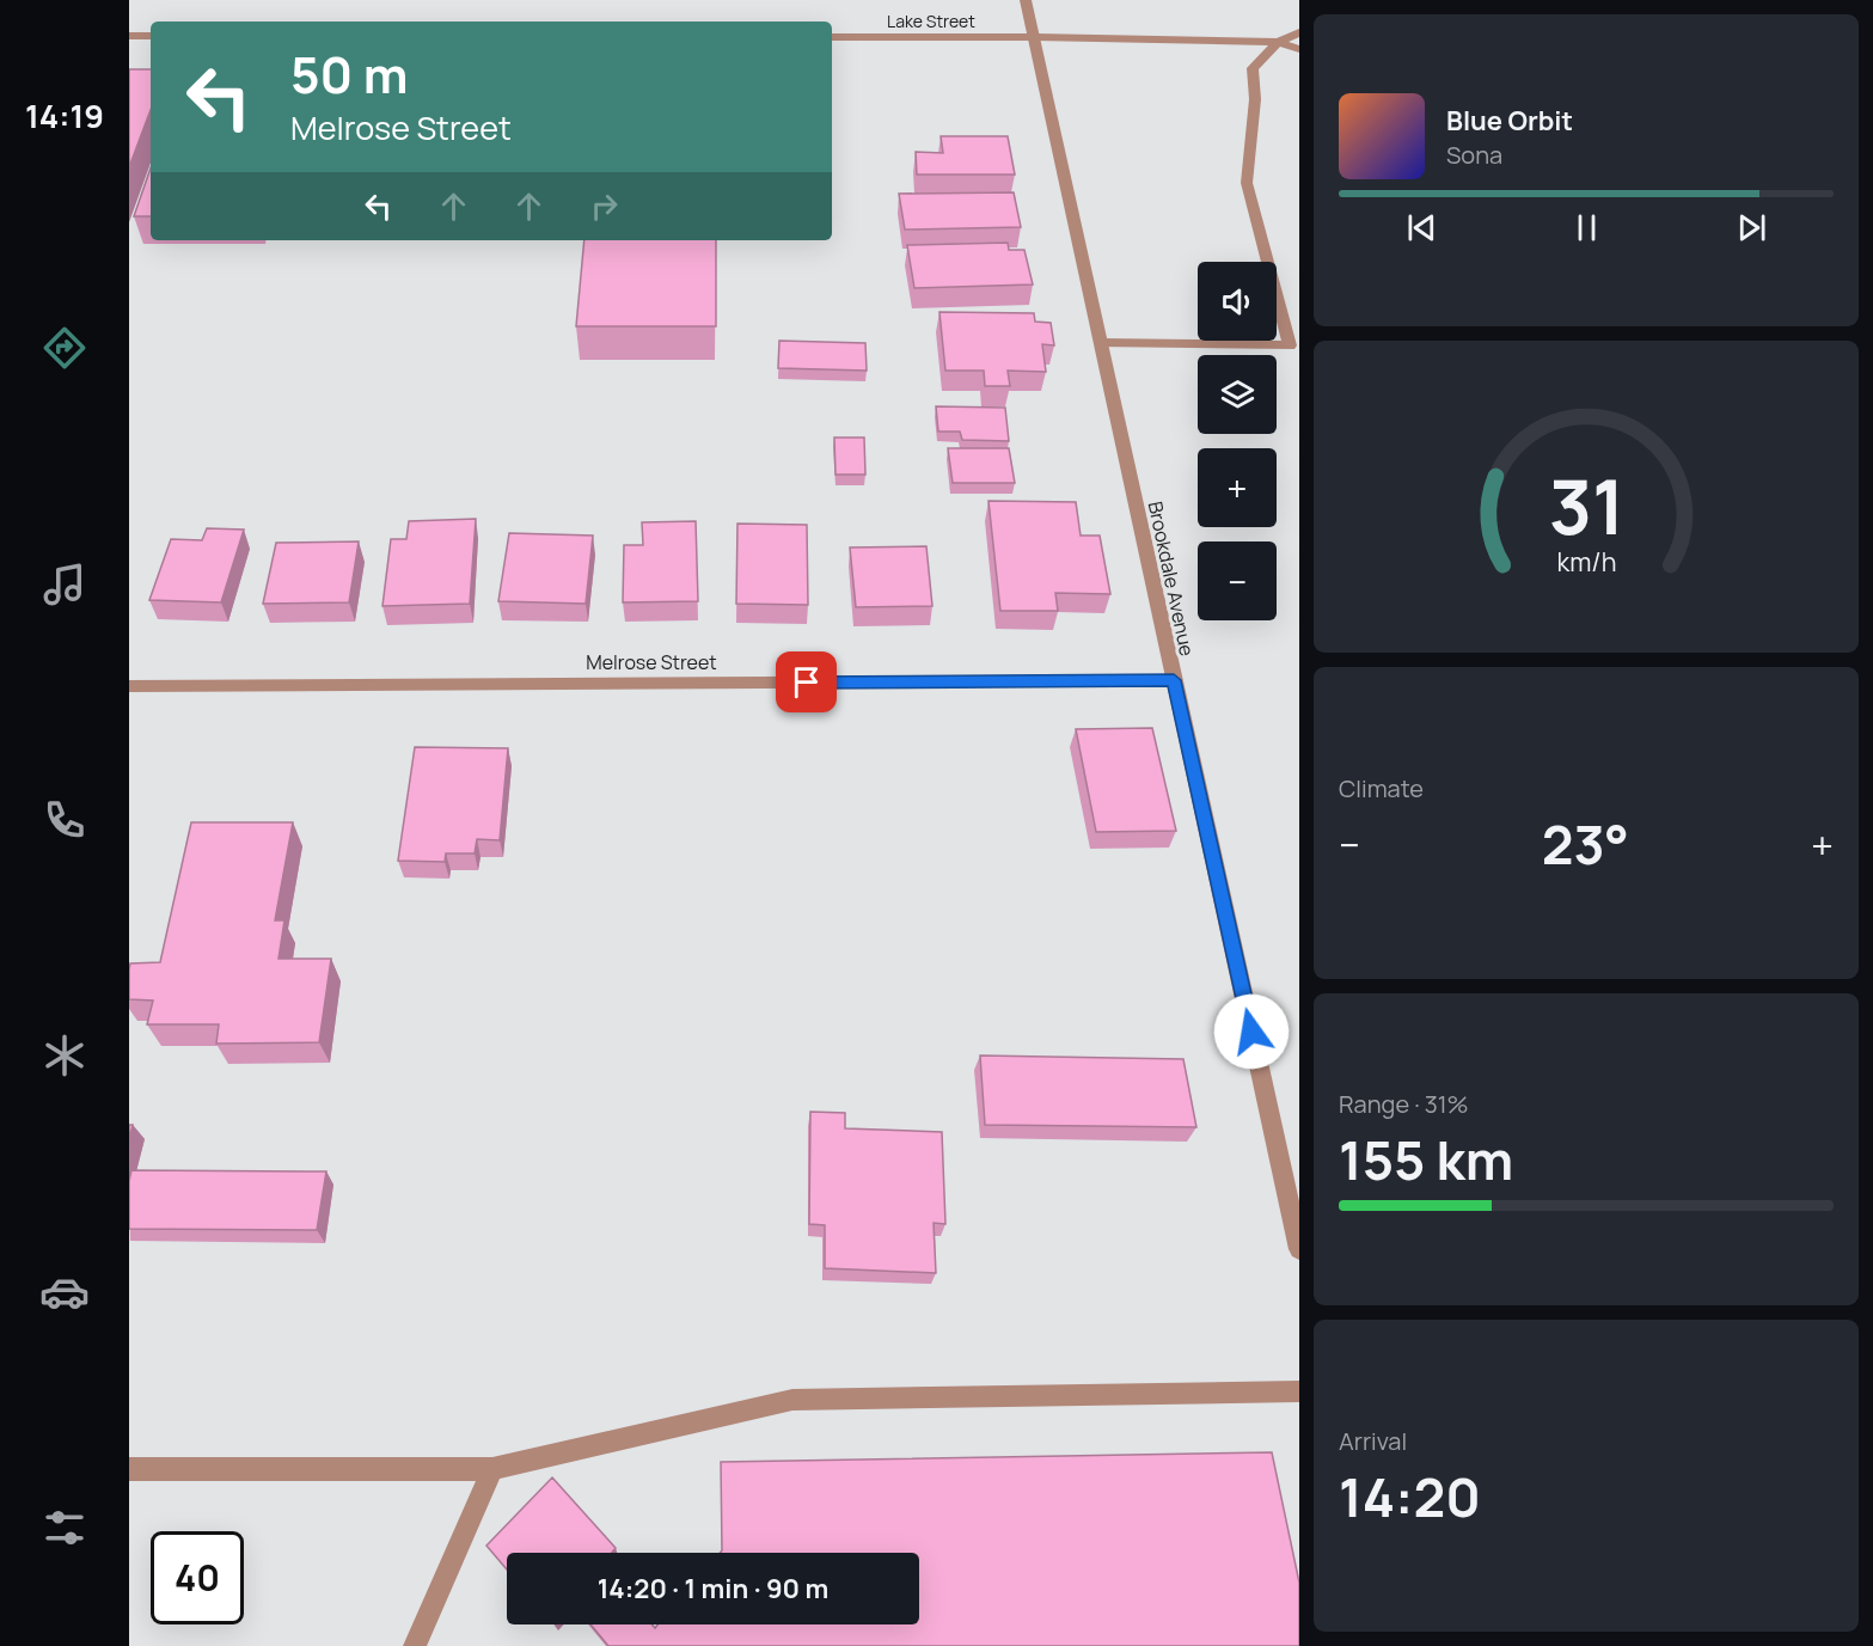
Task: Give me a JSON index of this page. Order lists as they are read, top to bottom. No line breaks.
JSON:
{"streets":{"street":["Lake Street","Brookdale Avenue","Melrose Street"]},"crossings":[["Lake Street","Brookdale Avenue"],["Brookdale Avenue","Melrose Street"]],"page":{"tabs":"14:19","turn":["50 m","Melrose Street"],"song":["Blue Orbit","Sona"],"map_buttons":["+","−"],"tile":["Climate",["Range · 31%","155 km"],["Arrival","14:20"]],"heat":["−","23°","+"],"limit":"40","trip":"14:20 · 1 min · 90 m","gauge":["31","km/h"]}}
